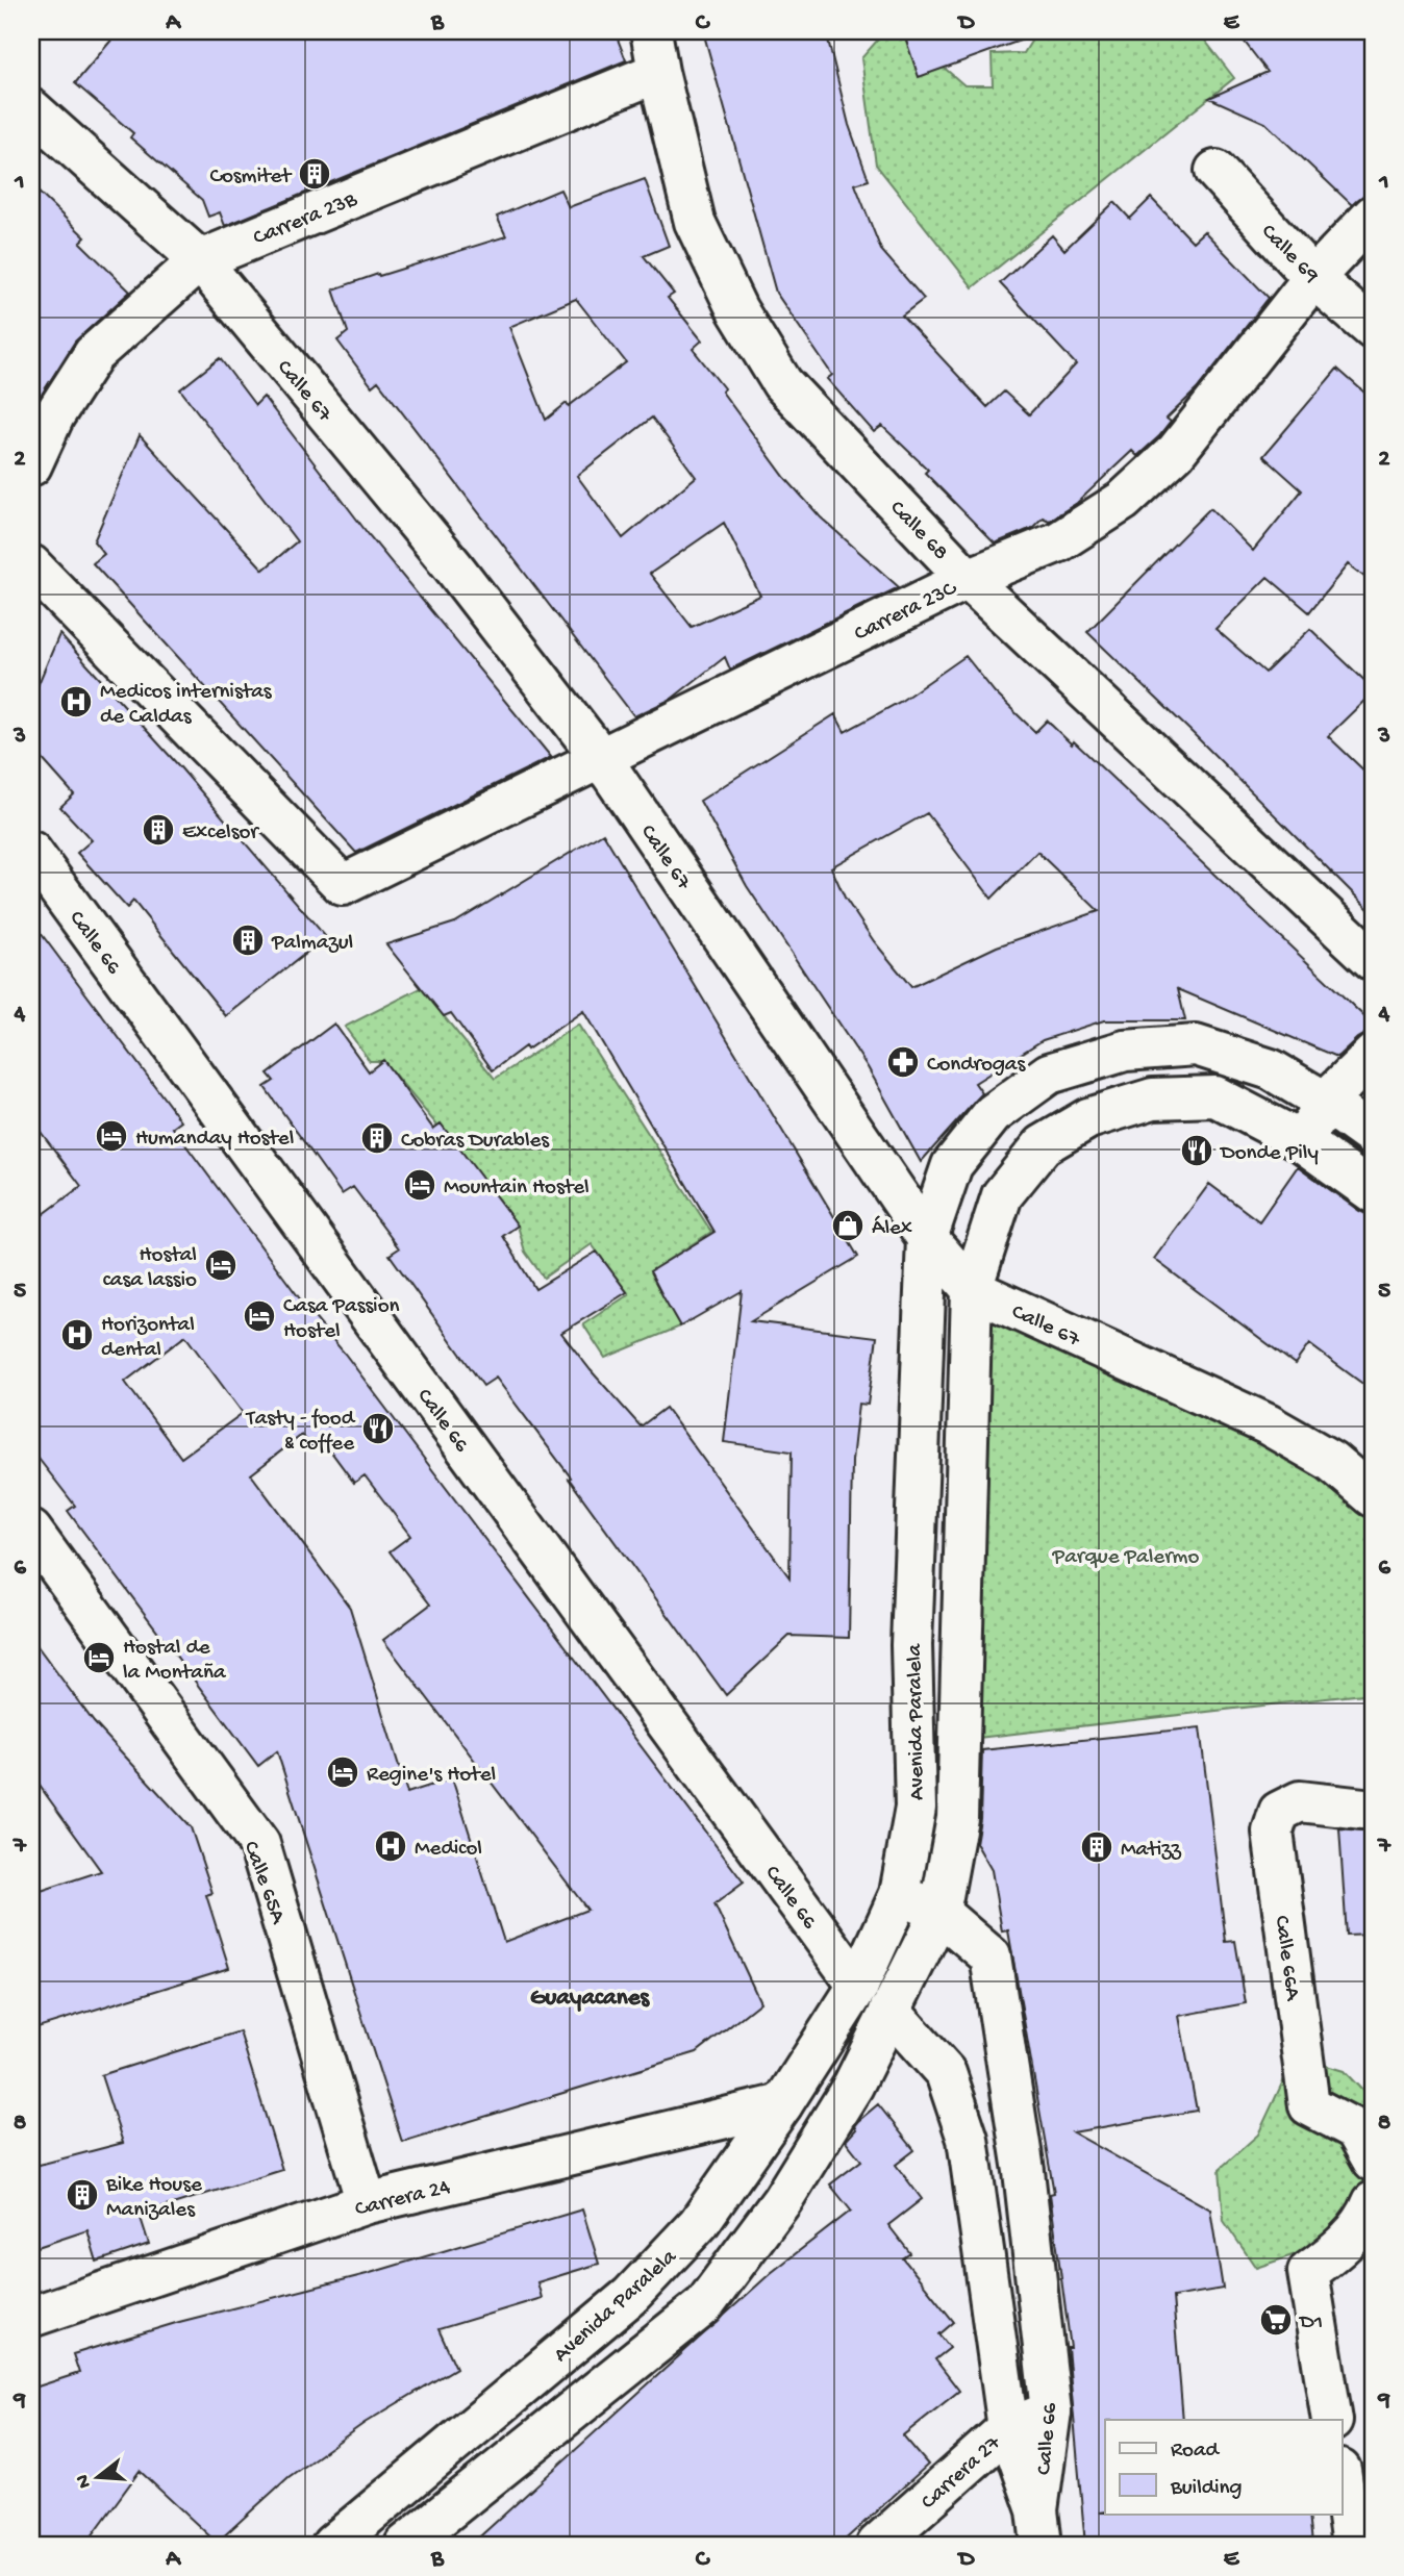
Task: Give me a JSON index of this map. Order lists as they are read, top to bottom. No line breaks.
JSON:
{"streets":{"street":["Carrera 23B","Calle 69","Calle 67","Calle 68","Carrera 23C","Calle 66","Avenida Paralela","Calle 65A","Calle 66A","Carrera 24","Carrera 27"]},"crossings":[["Carrera 23B","Calle 67"],["Carrera 23B","Calle 68"],["Calle 69","Carrera 23C"],["Calle 67","Carrera 23C"],["Calle 67","Avenida Paralela"],["Calle 68","Carrera 23C"],["Calle 66","Avenida Paralela"],["Calle 66","Carrera 27"],["Avenida Paralela","Carrera 24"],["Calle 65A","Carrera 24"]],"districts":["Guayacanes"],"parks":["Parque Palermo"],"places":{"building":["Cosmitet","Excelsor","Palmazul","Cobras Durables","Matizz","Bike House Manizales"],"hospital":["Medicos internistas de Caldas","Horizontal dental","Medicol"],"pharmacy":["Condrogas"],"hotel":["Humanday Hostel","Mountain Hostel","Hostal casa lassio","Casa Passion Hostel","Hostal de la Montaña","Regine's Hotel"],"restaurant":["Donde Pily","Tasty - food & coffee"],"shop":["Álex"],"supermarket":["D1"]},"legend":["Road","Building"],"north":"left","grid":{"columns":["A","B","C","D","E"],"rows":["1","2","3","4","5","6","7","8","9"]}}
